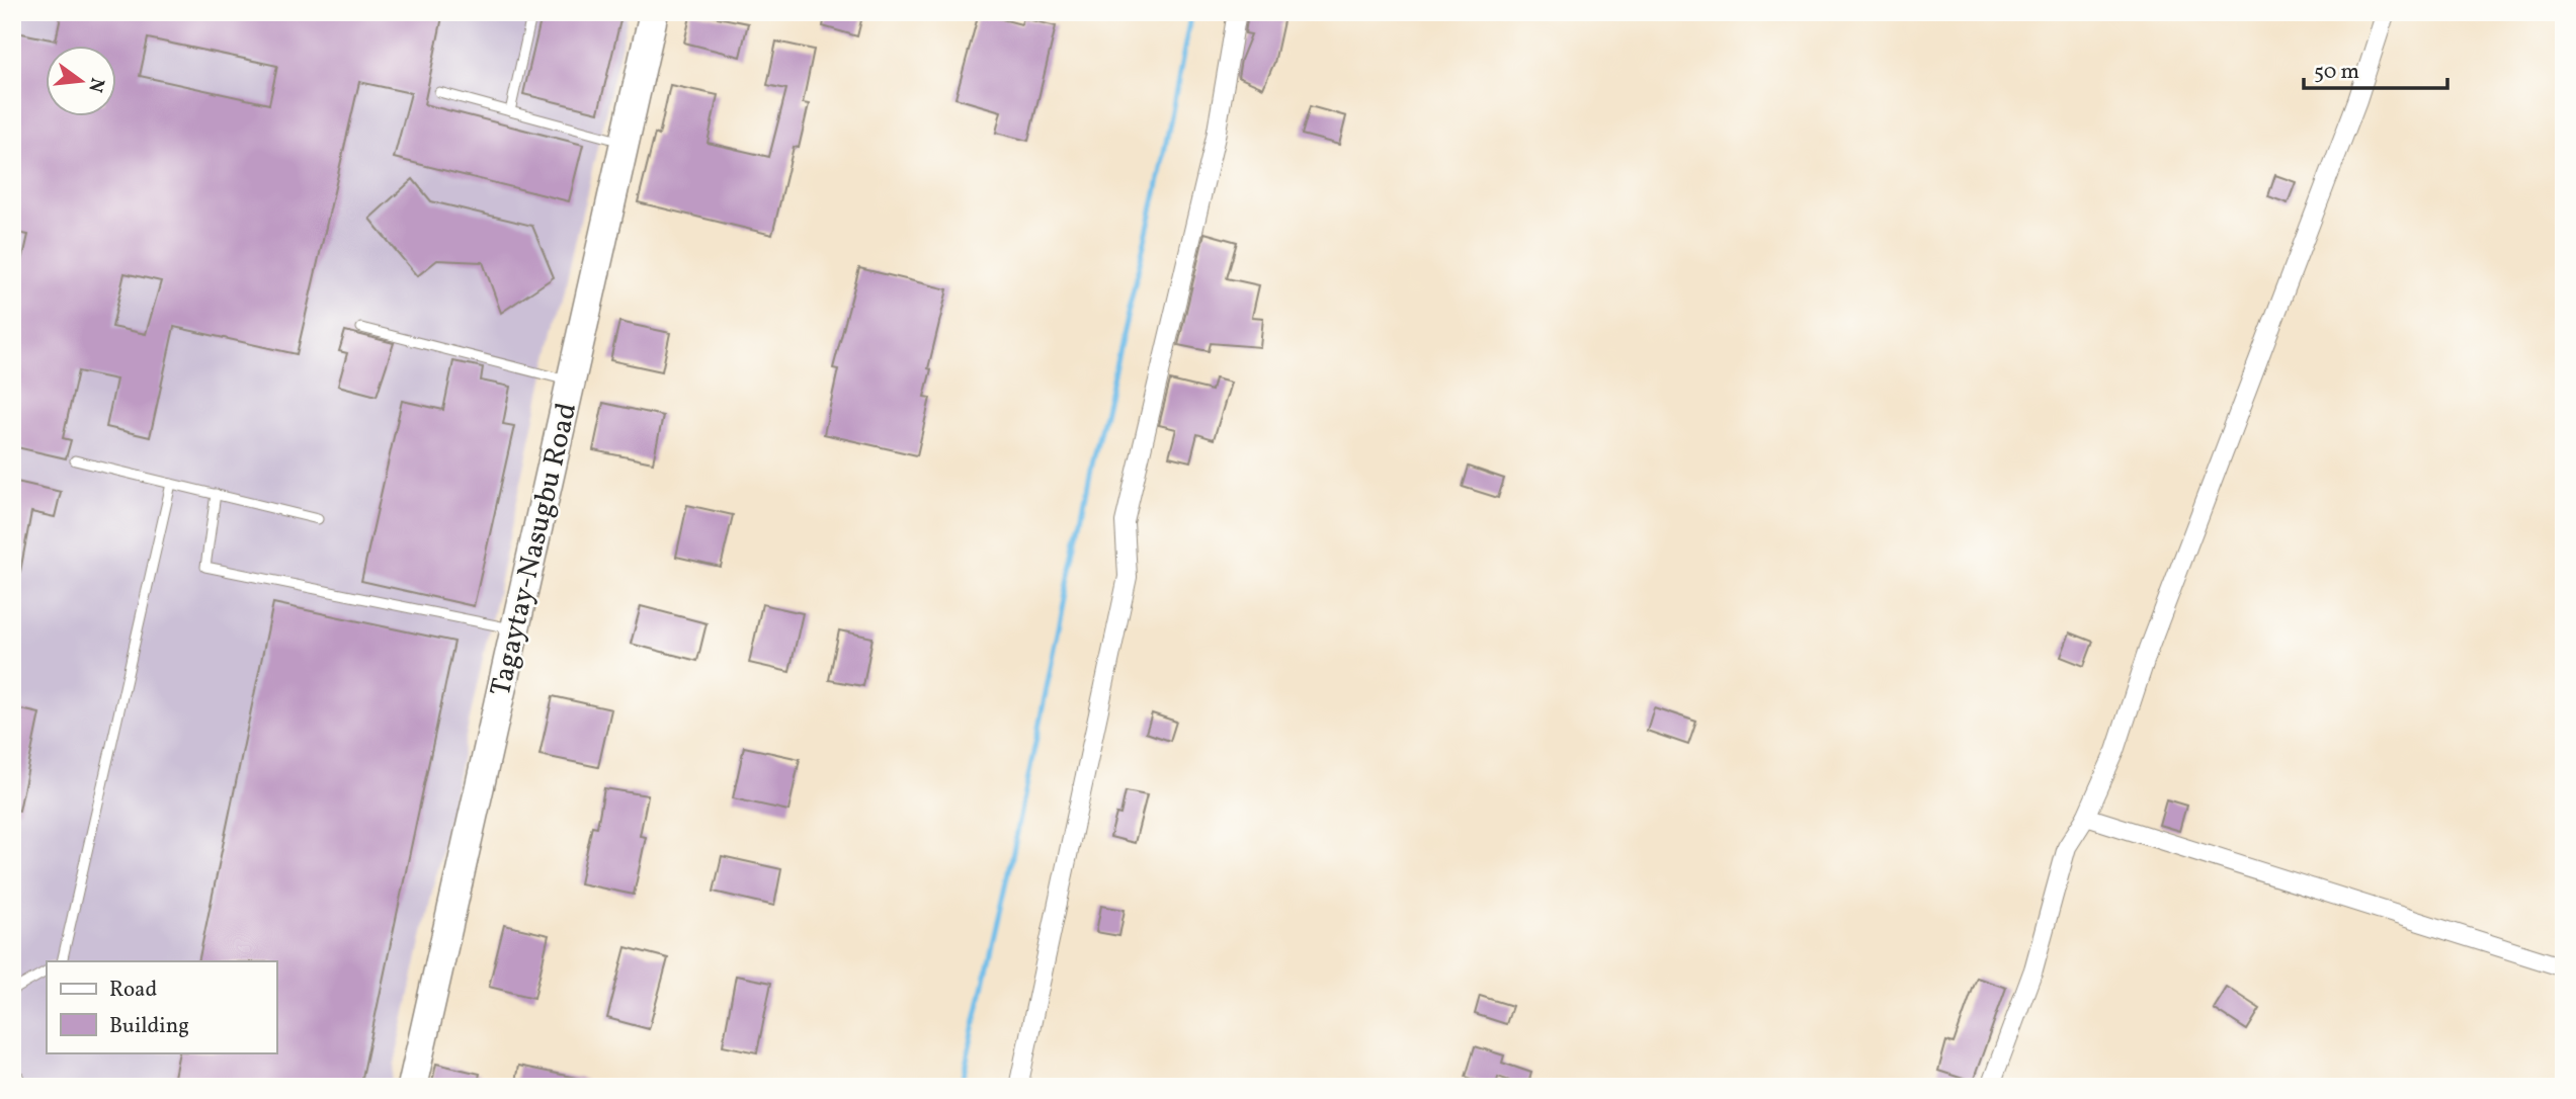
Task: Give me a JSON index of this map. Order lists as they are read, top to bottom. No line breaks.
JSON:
{"streets":{"main road":["Tagaytay-Nasugbu Road"]},"legend":["Road","Building"],"scale_bar":"50 m","north":"right"}
